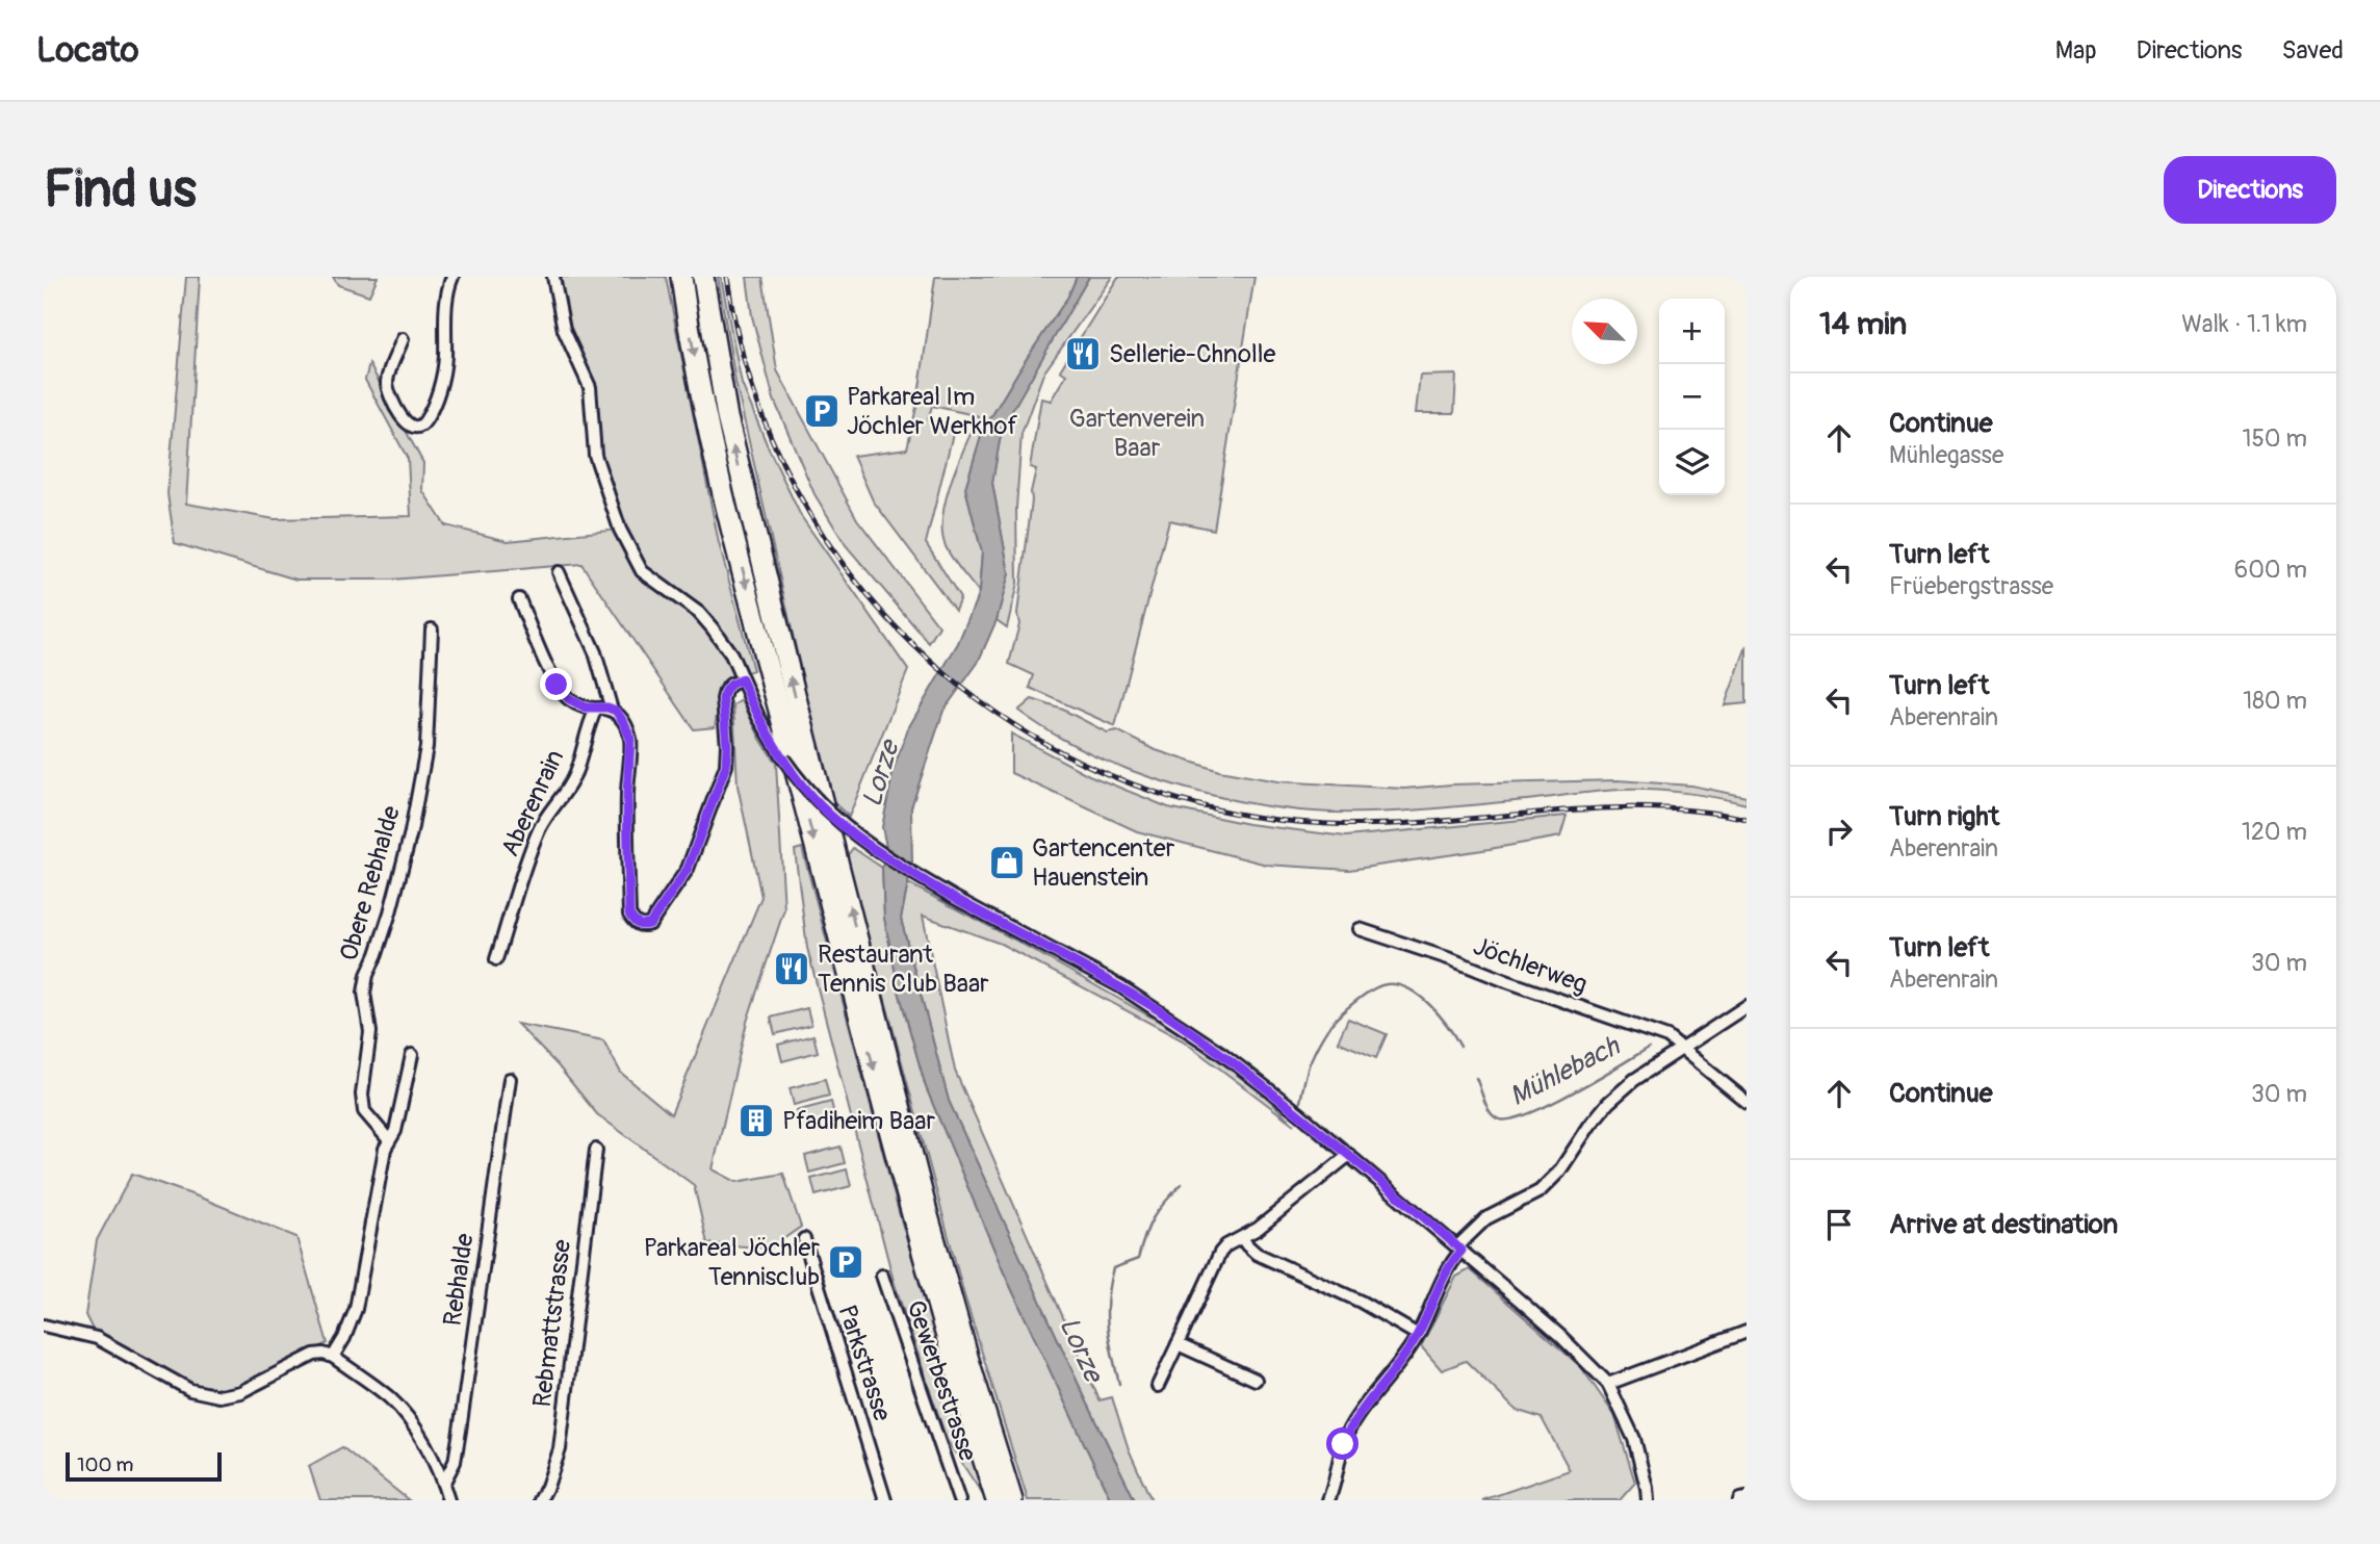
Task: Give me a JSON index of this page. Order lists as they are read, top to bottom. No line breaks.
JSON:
{"streets":{"street":["Aberenrain","Obere Rebhalde","Jöchlerweg","Rebhalde","Rebmattstrasse","Parkstrasse","Gewerbestrasse"]},"water":["Lorze","Mühlebach"],"parks":["Gartenverein Baar"],"places":{"restaurant":["Sellerie-Chnolle","Restaurant Tennis Club Baar"],"parking":["Parkareal Im Jöchler Werkhof","Parkareal Jöchler Tennisclub"],"shop":["Gartencenter Hauenstein"],"building":["Pfadiheim Baar"]},"scale_bar":"100 m","north":"top left","page":{"header":"Locato","nav":["Map","Directions","Saved"],"buttons":"Directions","title":"Find us","heading":["14 min","Walk · 1.1 km"],"map_buttons":["+","−"],"list":[["Continue","Mühlegasse","150 m"],["Turn left","Früebergstrasse","600 m"],["Turn left","Aberenrain","180 m"],["Turn right","Aberenrain","120 m"],["Turn left","Aberenrain","30 m"],["Continue","30 m"],"Arrive at destination"],"scale":"100 m"}}
